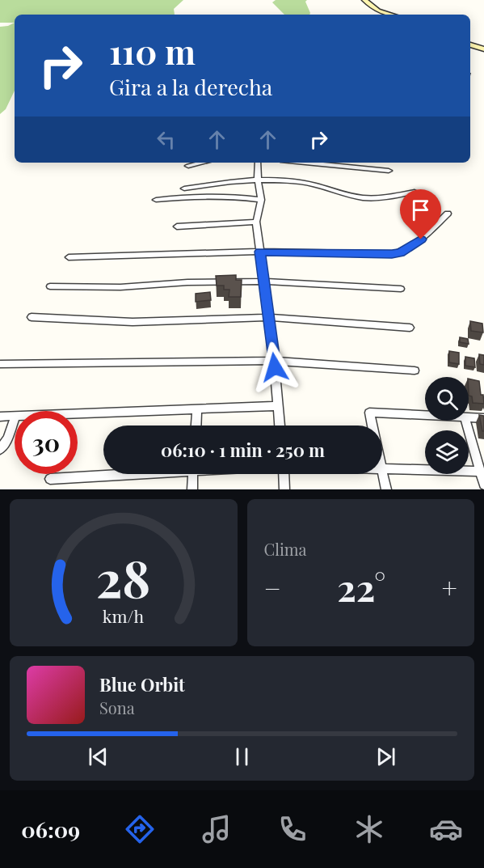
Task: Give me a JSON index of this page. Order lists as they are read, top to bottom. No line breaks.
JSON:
{"page":{"turn":["110 m","Gira a la derecha"],"limit":"30","trip":"06:10 · 1 min · 250 m","tile":"Clima","heat":["−","22°","+"],"song":["Blue Orbit","Sona"],"tabs":"06:09","gauge":["28","km/h"]}}
